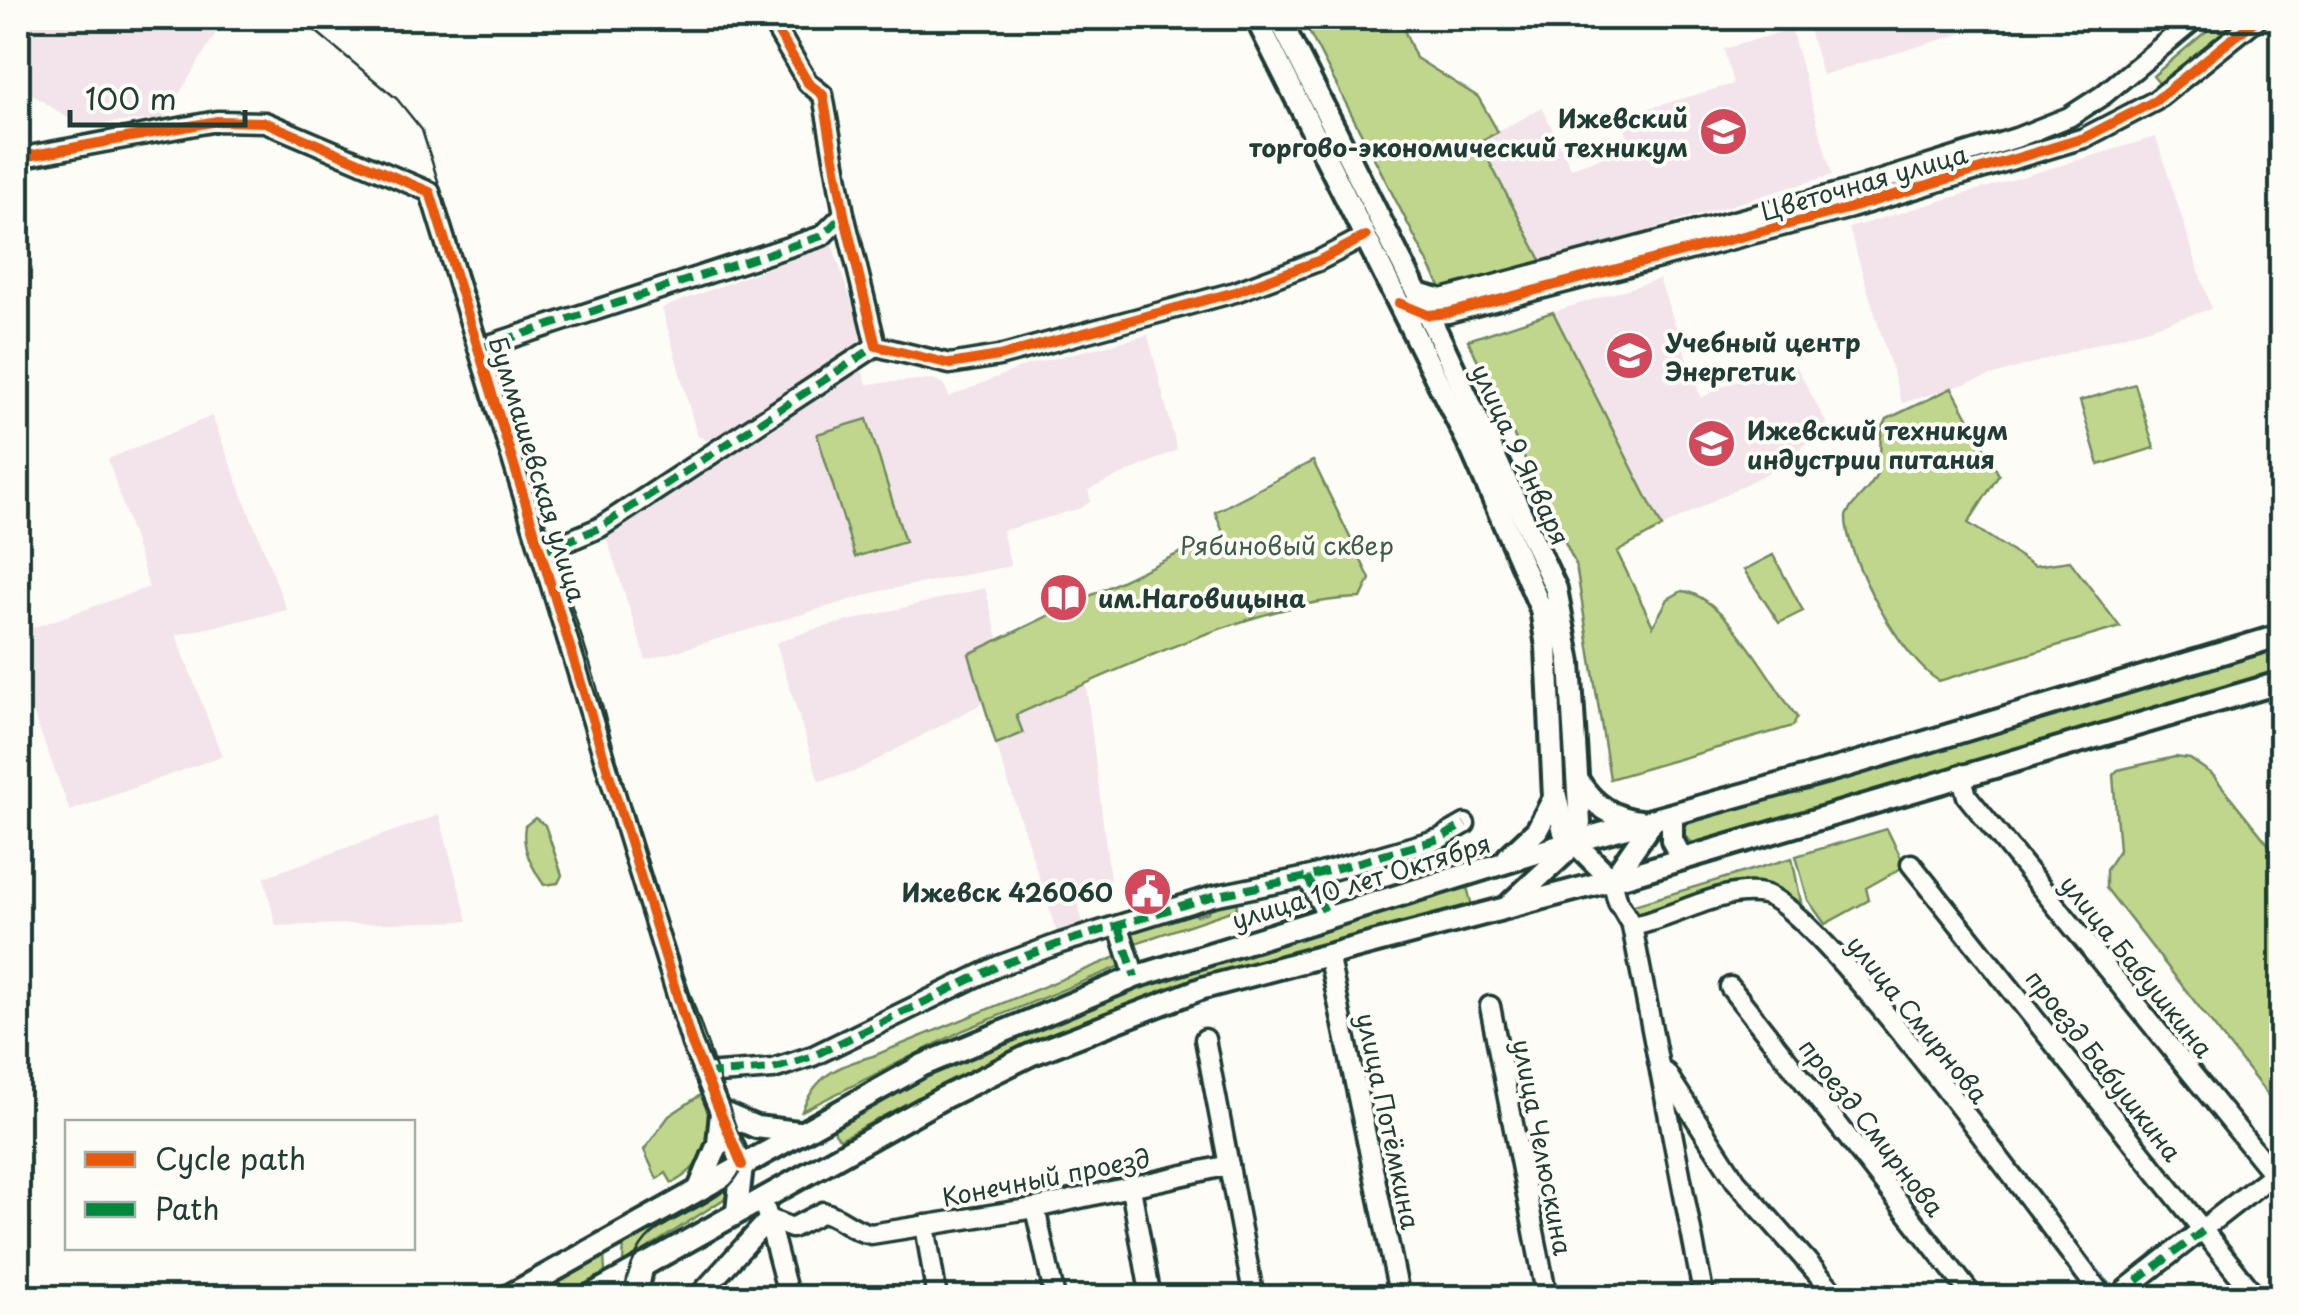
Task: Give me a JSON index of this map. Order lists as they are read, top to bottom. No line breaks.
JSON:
{"streets":{"main road":["улица 9 Января","улица 10 лет Октября"],"street":["Цветочная улица","Буммашевская улица","улица Бабушкина","улица Смирнова","проезд Бабушкина","улица Потёмкина","проезд Смирнова","улица Челюскина","Конечный проезд"]},"crossings":[["Цветочная улица","улица 9 Января"],["улица 9 Января","улица 10 лет Октября"],["Буммашевская улица","улица 10 лет Октября"]],"parks":["Рябиновый сквер"],"places":{"school or university":["Ижевский торгово-экономический техникум","Учебный центр Энергетик","Ижевский техникум индустрии питания"],"library":["им.Наговицына"],"public building":["Ижевск 426060"]},"legend":["Cycle path","Path"],"scale_bar":"100 m"}
